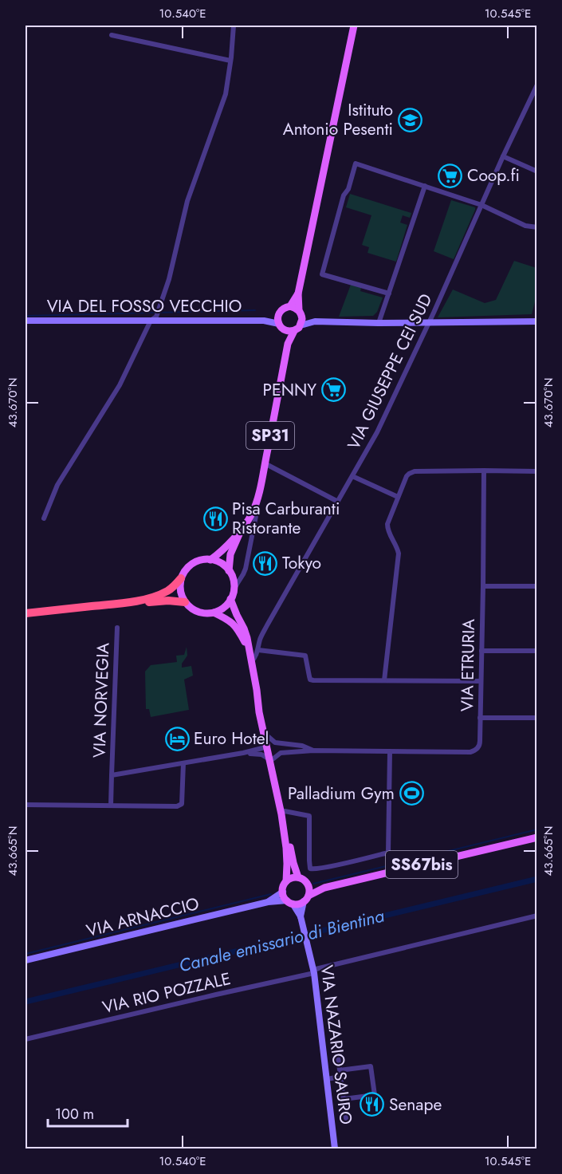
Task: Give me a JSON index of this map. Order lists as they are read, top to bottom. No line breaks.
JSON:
{"streets":{"main road":["VIA DEL FOSSO VECCHIO","SP31","SS67bis","VIA ARNACCIO","VIA NAZARIO SAURO"],"street":["VIA GIUSEPPE CEI SUD","VIA ETRURIA","VIA NORVEGIA","VIA RIO POZZALE"]},"crossings":[["VIA DEL FOSSO VECCHIO","SP31"],["SS67bis","VIA ARNACCIO"],["SS67bis","VIA NAZARIO SAURO"],["VIA ARNACCIO","VIA NAZARIO SAURO"],["VIA RIO POZZALE","VIA NAZARIO SAURO"]],"water":["Canale emissario di Bientina"],"places":{"school or university":["Istituto Antonio Pesenti"],"supermarket":["Coop.fi","PENNY"],"restaurant":["Pisa Carburanti Ristorante","Tokyo","Senape"],"hotel":["Euro Hotel"],"sports":["Palladium Gym"]},"scale_bar":"100 m","coordinates":["10.540°E","10.545°E","43.670°N","43.665°N"]}
